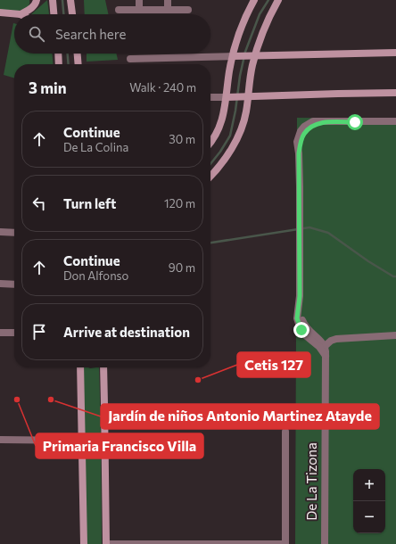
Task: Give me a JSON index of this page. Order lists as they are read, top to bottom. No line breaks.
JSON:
{"streets":{"street":["De La Tizona"]},"places":["Cetis 127","Primaria Francisco Villa","Jardín de niños Antonio Martinez Atayde"],"page":{"search":"Search here","heading":["3 min","Walk · 240 m"],"list":[["Continue","De La Colina","30 m"],["Turn left","120 m"],["Continue","Don Alfonso","90 m"],"Arrive at destination"],"map_buttons":["+","−"]}}
